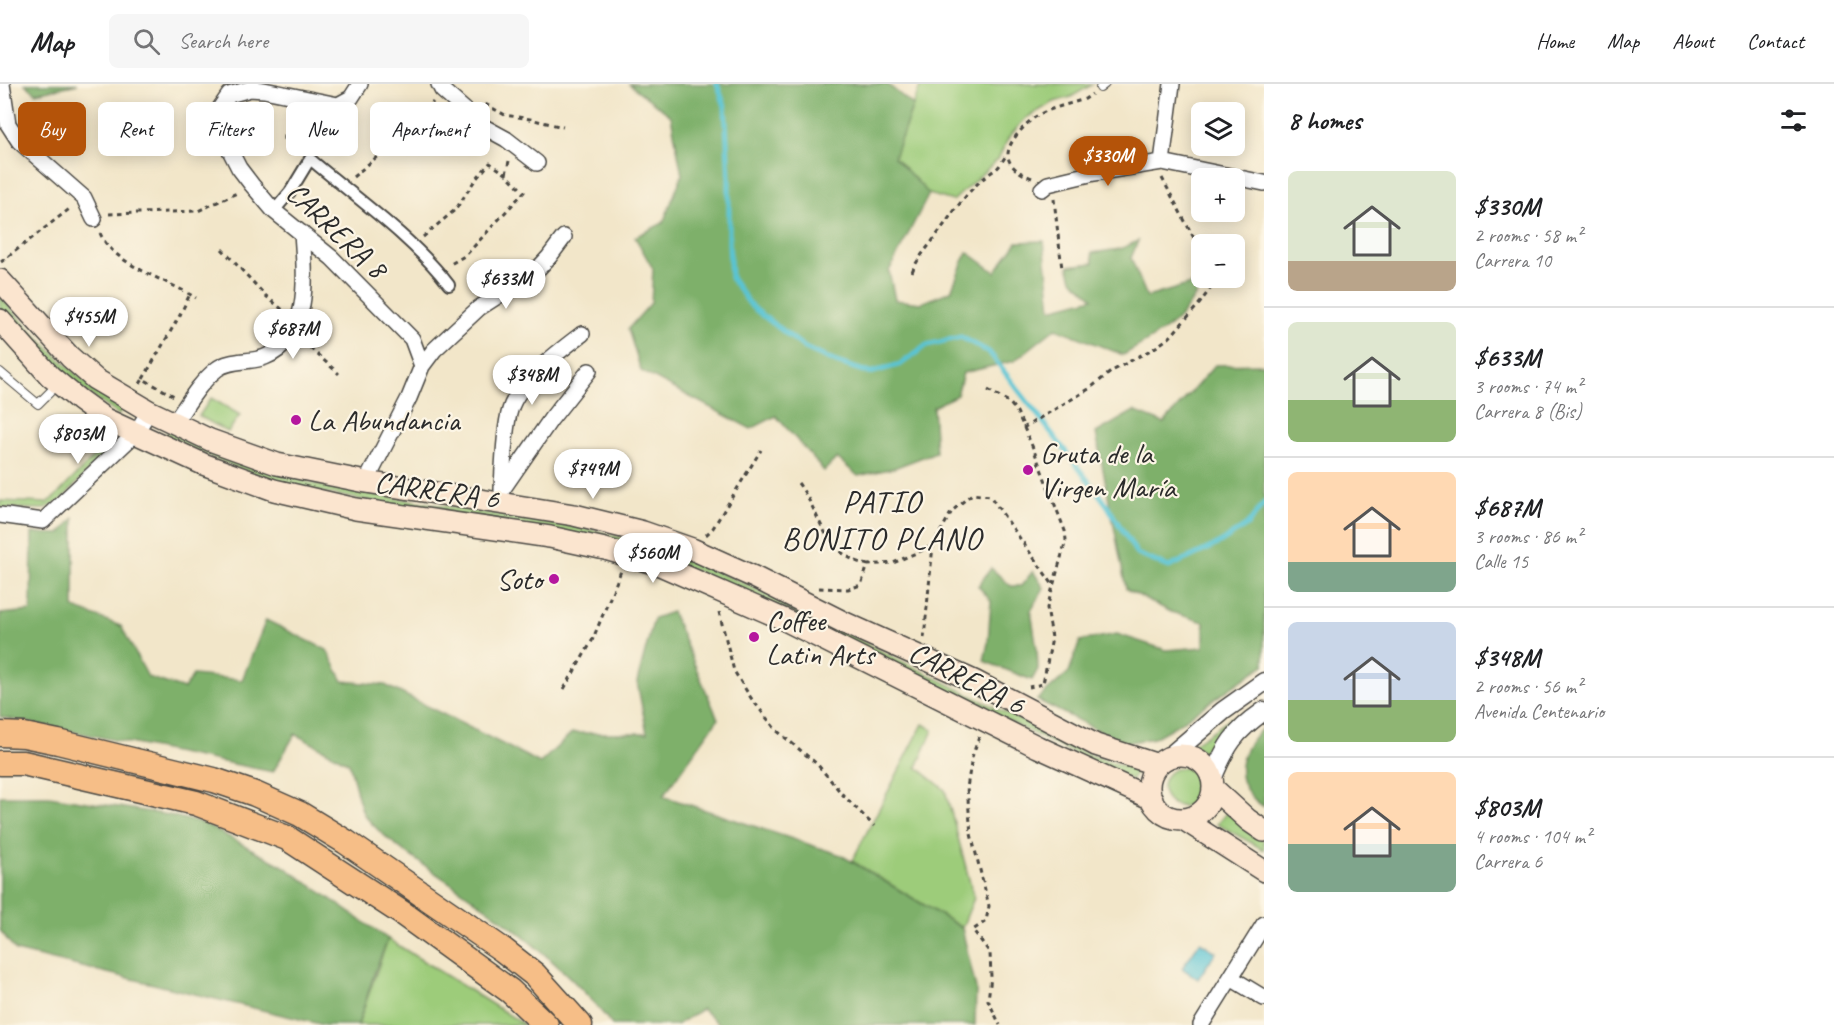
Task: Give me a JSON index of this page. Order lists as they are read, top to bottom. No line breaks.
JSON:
{"streets":{"main road":["CARRERA 6"],"street":["CARRERA 8"]},"districts":["PATIO BONITO PLANO"],"places":["La Abundancia","Gruta de la Virgen María","Soto","Coffee Latin Arts"],"page":{"header":"Map","search":"Search here","nav":["Home","Map","About","Contact"],"heading":"8 homes","map_buttons":["+","−"],"chip":["Buy","Rent","Filters","New","Apartment"],"price":["$330M","$633M","$455M","$687M","$348M","$803M","$749M","$560M"],"list":[{"name":"$330M","note":"2 rooms · 58 m² · Carrera 10"},{"name":"$633M","note":"3 rooms · 74 m² · Carrera 8 (Bis)"},{"name":"$687M","note":"3 rooms · 86 m² · Calle 15"},{"name":"$348M","note":"2 rooms · 56 m² · Avenida Centenario"},{"name":"$803M","note":"4 rooms · 104 m² · Carrera 6"}]}}
